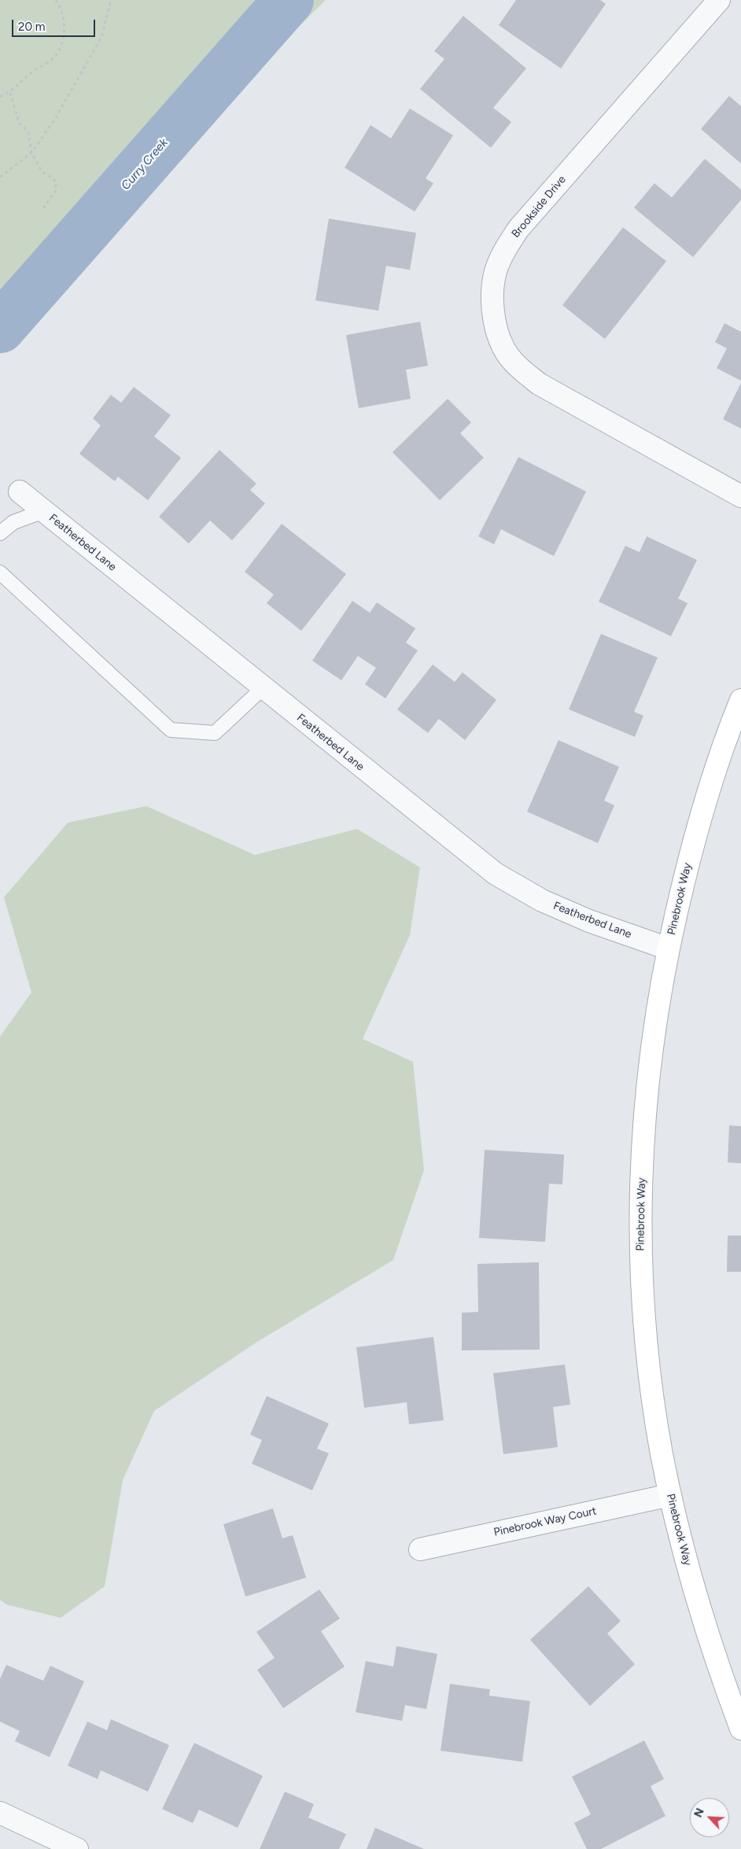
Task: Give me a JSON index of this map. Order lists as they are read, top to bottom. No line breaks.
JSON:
{"streets":{"street":["Brookside Drive","Featherbed Lane","Pinebrook Way","Pinebrook Way Court"]},"crossings":[["Featherbed Lane","Pinebrook Way"],["Pinebrook Way","Pinebrook Way Court"]],"water":["Curry Creek"],"scale_bar":"20 m","north":"top left"}
